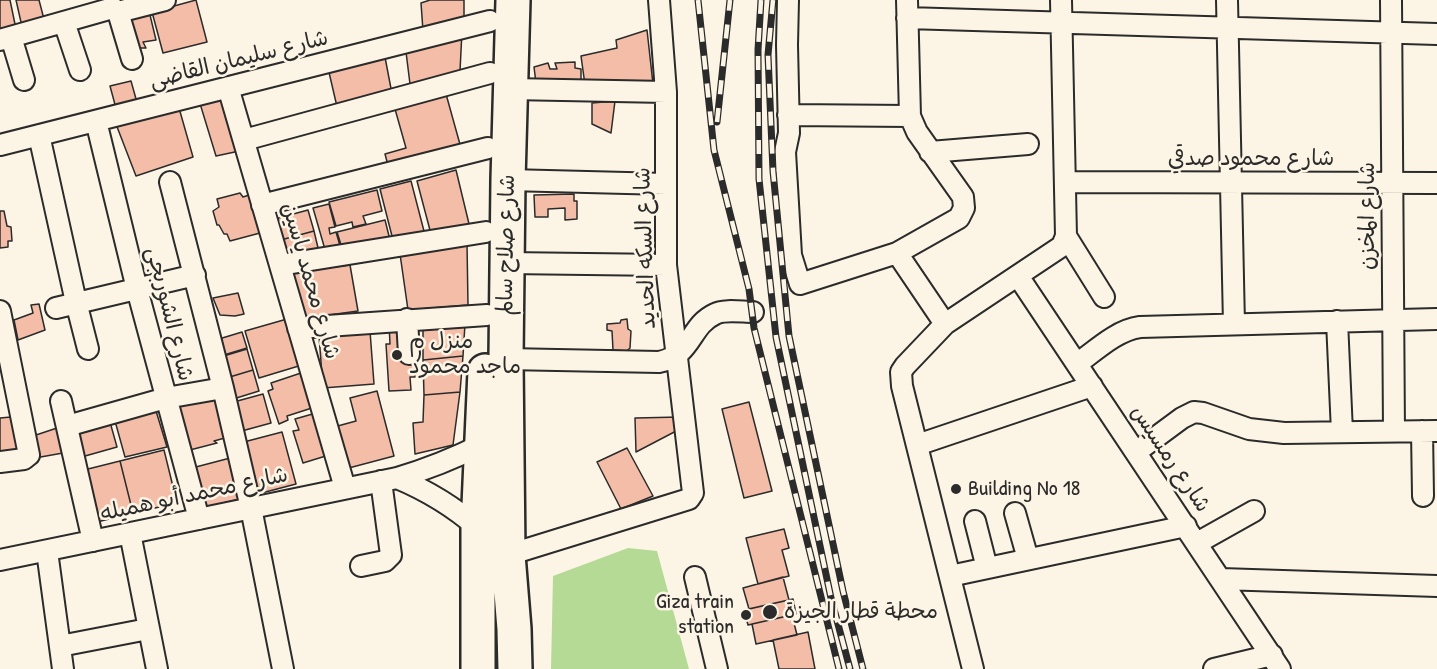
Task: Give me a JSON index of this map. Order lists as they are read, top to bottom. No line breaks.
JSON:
{"streets":{"highway":["شارع صلاح سالم"],"street":["شارع سليمان القاضى","شارع محمود صدقي","شارع المخزن","شارع السكه الحديد","شارع محمد ياسين","شارع الشوربجى","شارع رمسيس","شارع محمد أبو هميله"]},"crossings":[["شارع سليمان القاضى","شارع صلاح سالم"],["شارع سليمان القاضى","شارع محمد ياسين"],["شارع سليمان القاضى","شارع الشوربجى"],["شارع محمود صدقي","شارع المخزن"],["شارع صلاح سالم","شارع السكه الحديد"],["شارع صلاح سالم","شارع محمد أبو هميله"],["شارع محمد ياسين","شارع محمد أبو هميله"],["شارع الشوربجى","شارع محمد أبو هميله"]],"places":["منزل م ماجد محمود","Building No 18","محطة قطار الجيزة","Giza train station"]}
